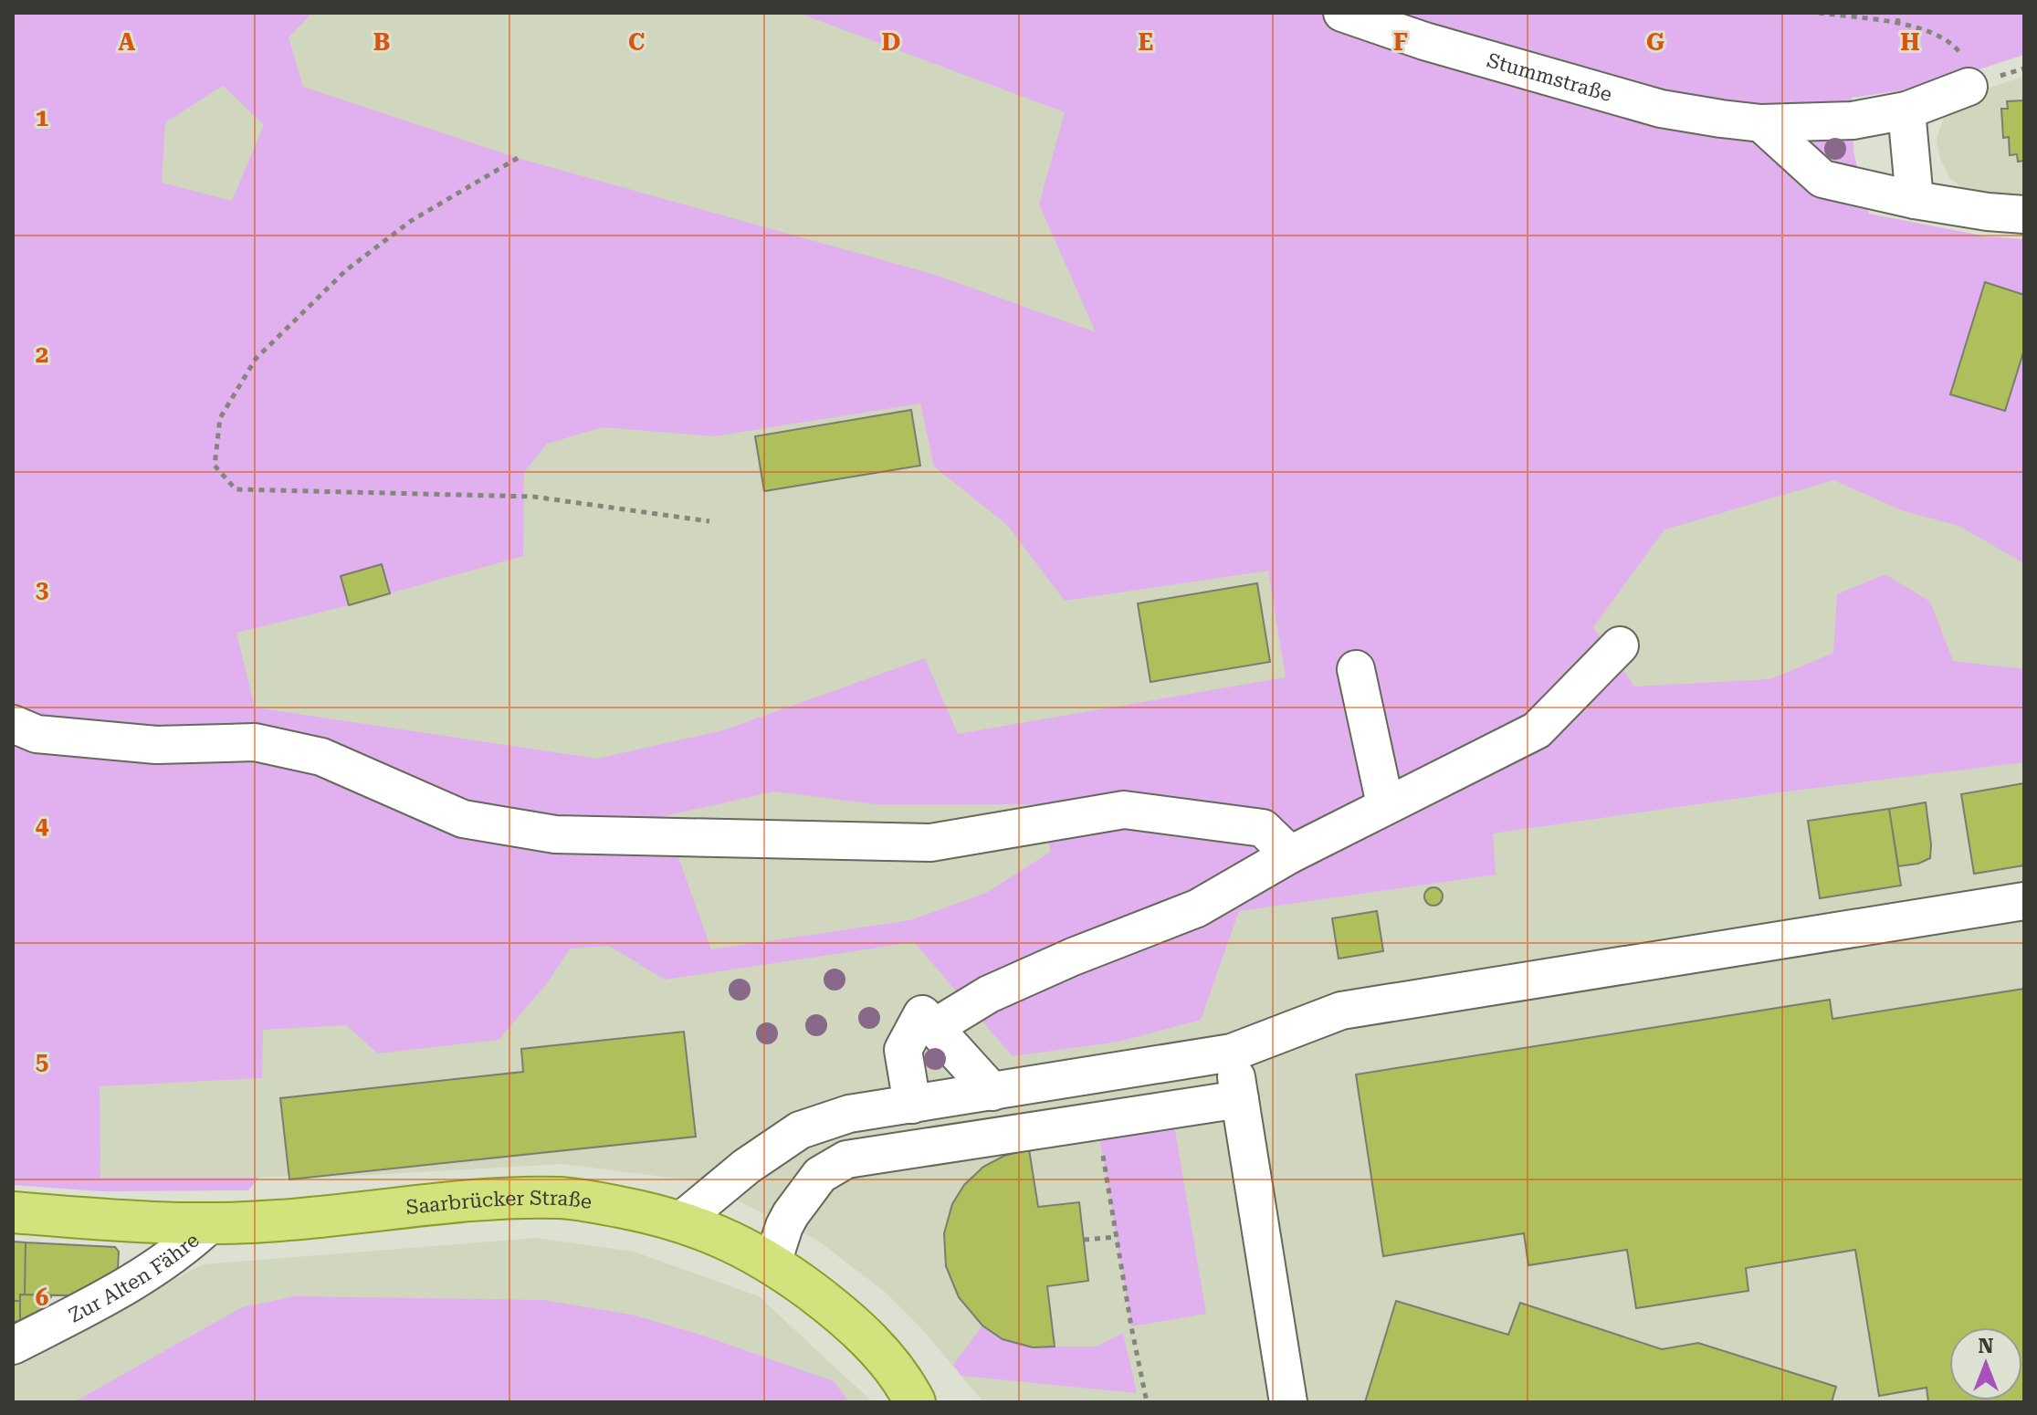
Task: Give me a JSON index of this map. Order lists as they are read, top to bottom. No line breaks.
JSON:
{"streets":{"main road":["Saarbrücker Straße"],"street":["Stummstraße","Zur Alten Fähre"]},"crossings":[["Saarbrücker Straße","Zur Alten Fähre"]],"north":"top","grid":{"columns":["A","B","C","D","E","F","G","H"],"rows":["1","2","3","4","5","6"]}}
